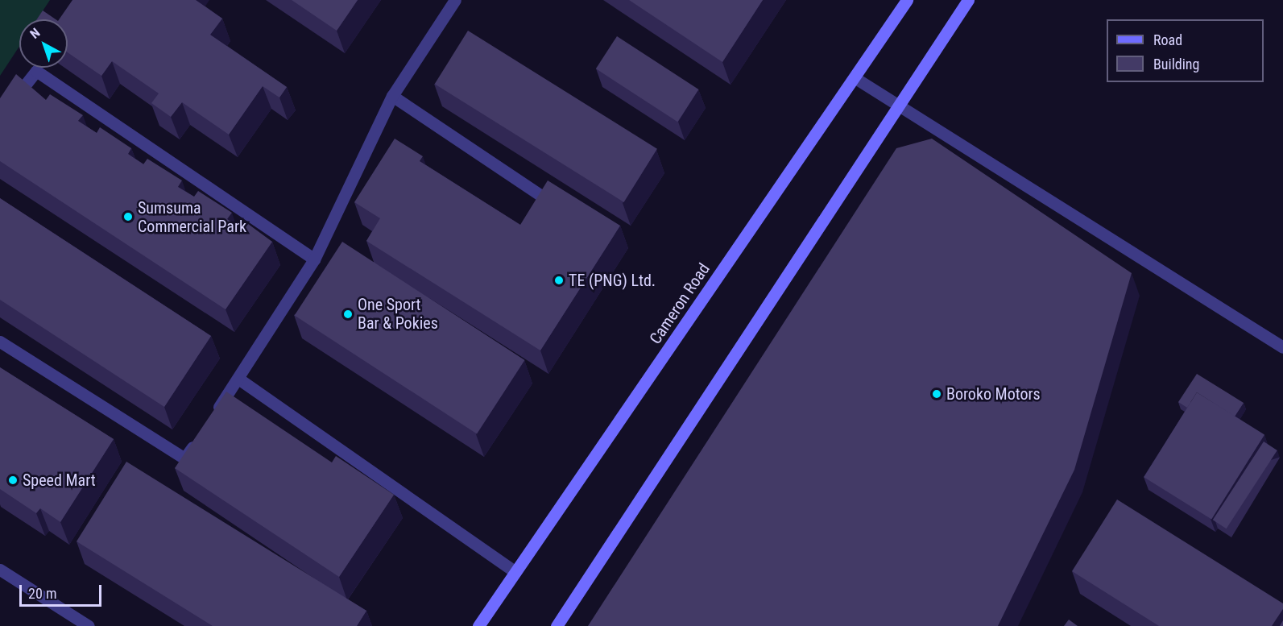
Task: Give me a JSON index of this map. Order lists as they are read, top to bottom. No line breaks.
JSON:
{"streets":{"main road":["Cameron Road"]},"places":["Sumsuma Commercial Park","TE (PNG) Ltd.","One Sport Bar & Pokies","Boroko Motors","Speed Mart"],"legend":["Road","Building"],"scale_bar":"20 m","north":"top left"}
